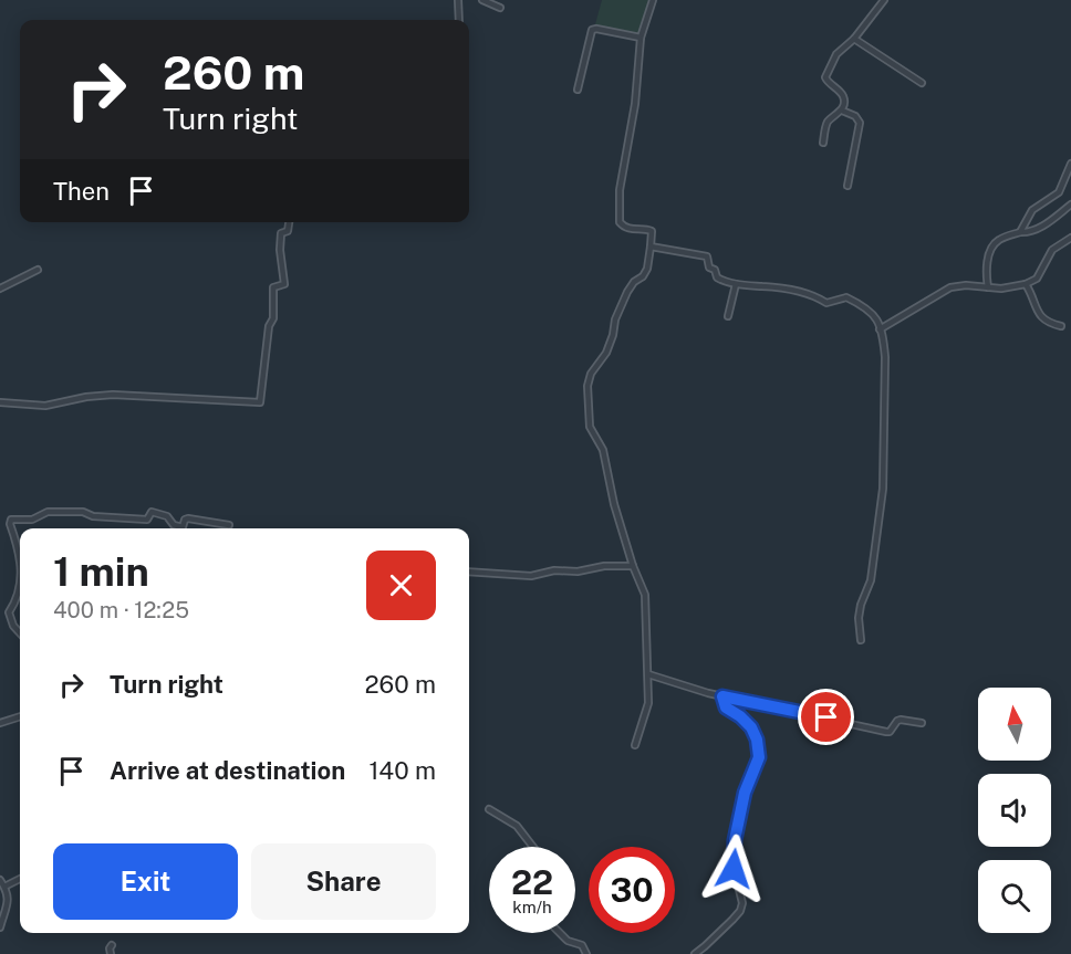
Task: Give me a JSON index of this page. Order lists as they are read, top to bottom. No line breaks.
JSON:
{"north":"top","page":{"turn":["260 m","Turn right"],"then":"Then","heading":["1 min","400 m · 12:25"],"list":[{"name":"Turn right","value":"260 m"},{"name":"Arrive at destination","value":"140 m"}],"buttons":["Exit","Share"],"speed":"22 km/h","limit":"30"}}
